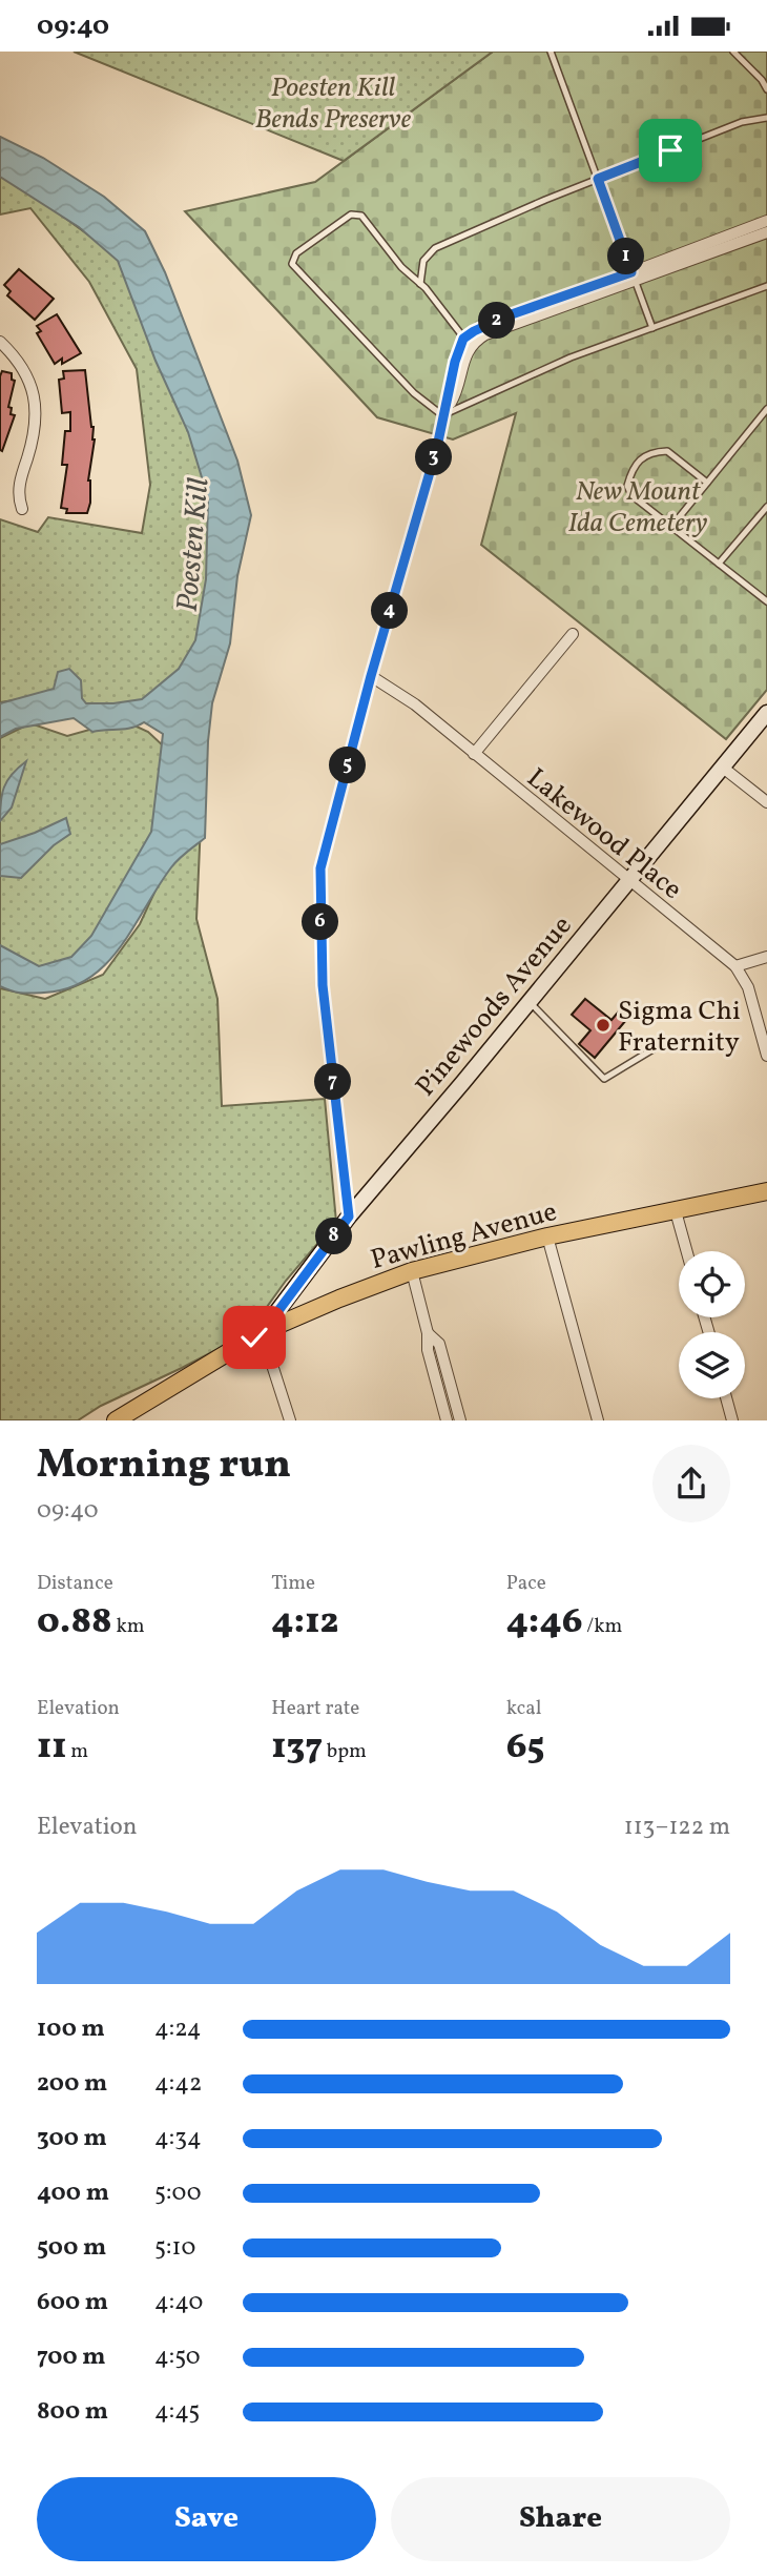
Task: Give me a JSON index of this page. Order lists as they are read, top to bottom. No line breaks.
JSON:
{"streets":{"main road":["Pawling Avenue"],"street":["Lakewood Place","Pinewoods Avenue"]},"crossings":[["Lakewood Place","Pinewoods Avenue"],["Pinewoods Avenue","Pawling Avenue"]],"water":["Poesten Kill"],"parks":["Poesten Kill Bends Preserve","New Mount Ida Cemetery"],"places":["Sigma Chi Fraternity"],"page":{"status":"09:40","pins":["1","2","3","4","5","6","7","8"],"heading":["Morning run","09:40"],"stats":[["Distance","0.88 km"],["Time","4:12"],["Pace","4:46 /km"],["Elevation","11 m"],["Heart rate","137 bpm"],["kcal","65"]],"chart":["Elevation","113–122 m"],"list":[{"name":"100 m","note":"4:24"},{"name":"200 m","note":"4:42"},{"name":"300 m","note":"4:34"},{"name":"400 m","note":"5:00"},{"name":"500 m","note":"5:10"},{"name":"600 m","note":"4:40"},{"name":"700 m","note":"4:50"},{"name":"800 m","note":"4:45"}],"buttons":["Save","Share"]}}
